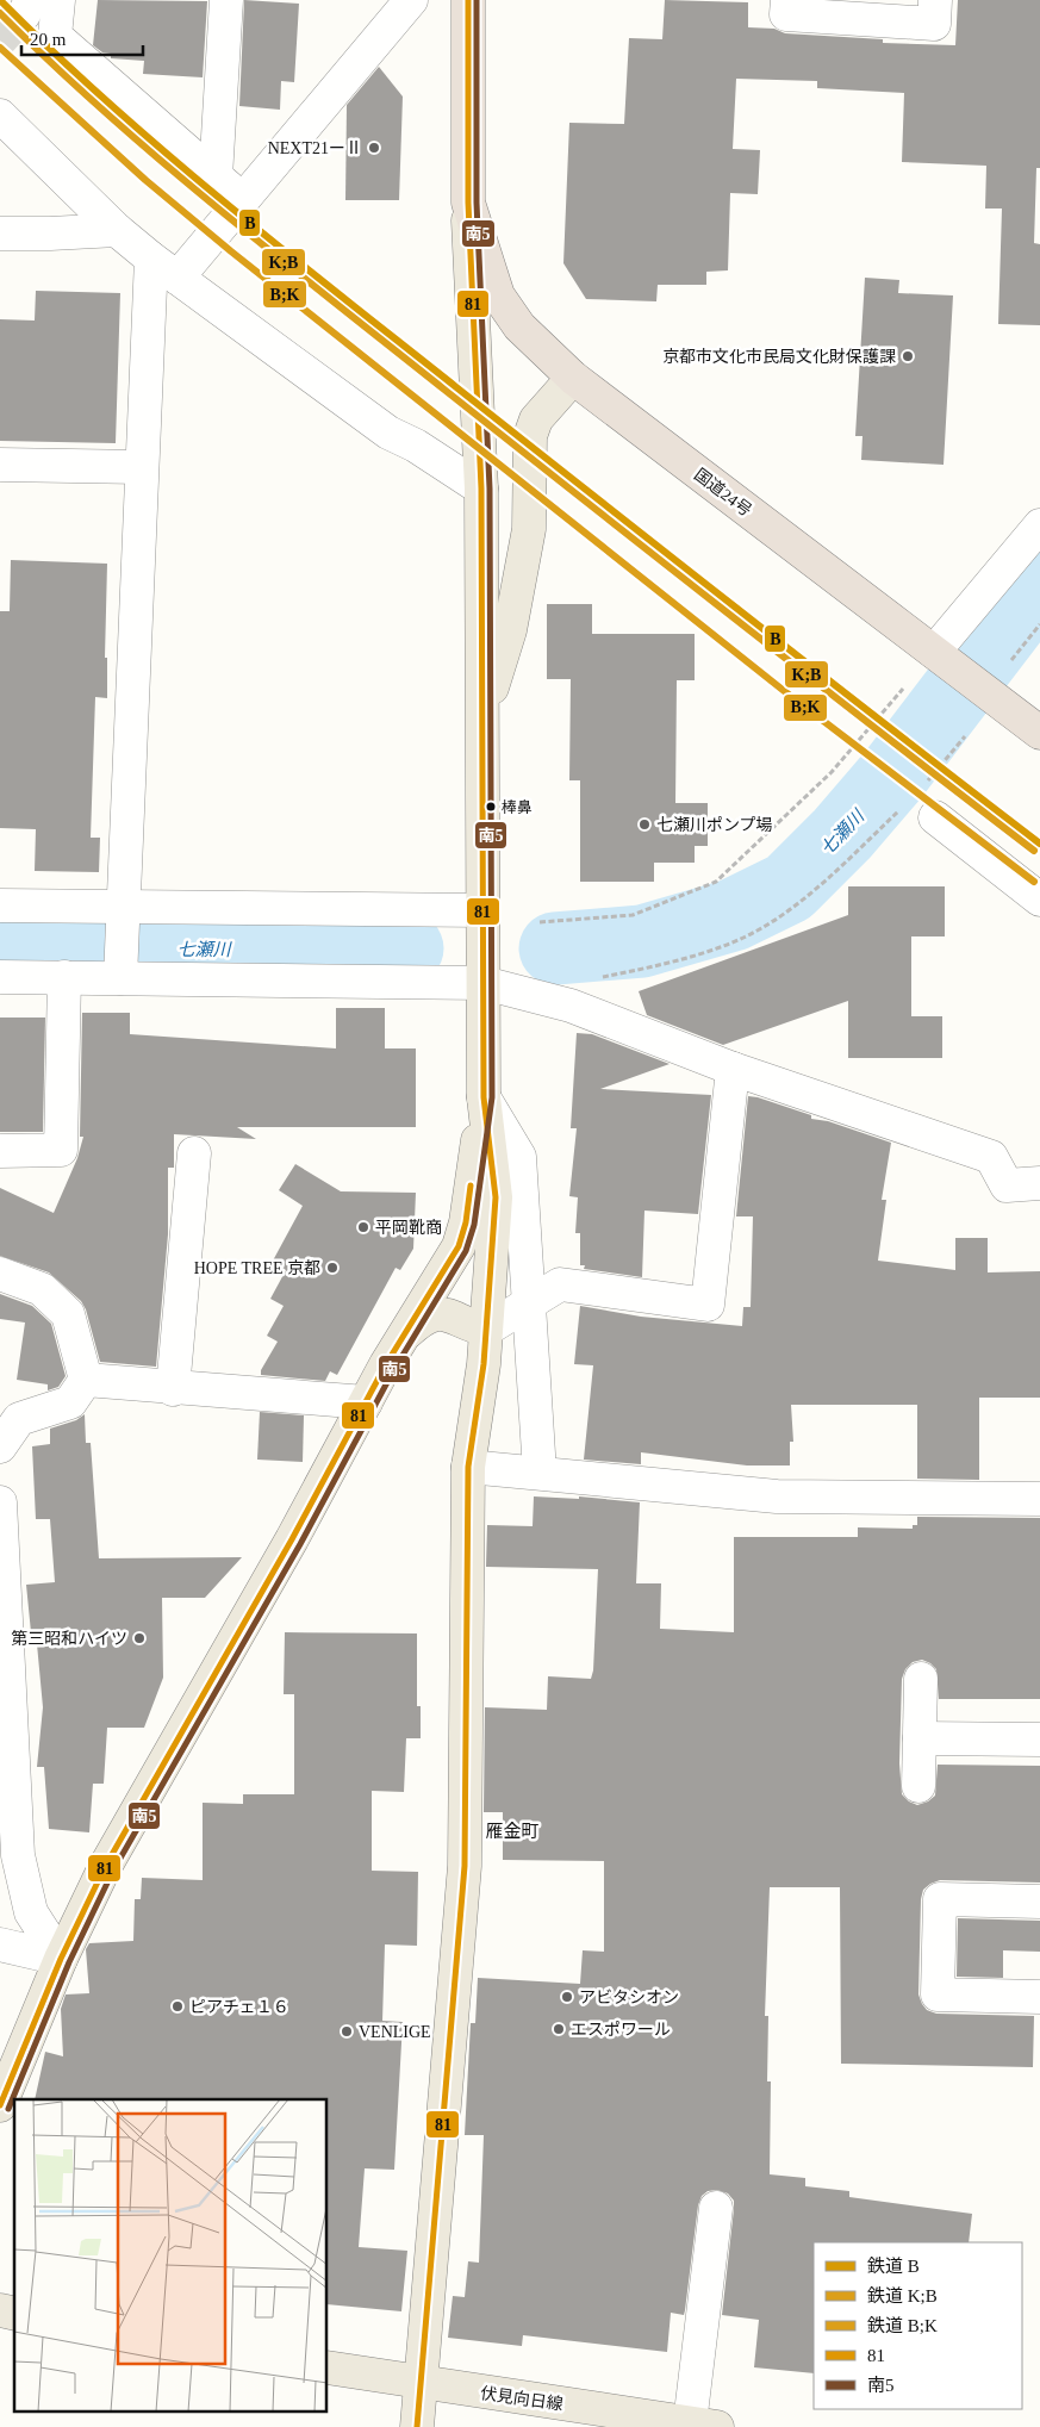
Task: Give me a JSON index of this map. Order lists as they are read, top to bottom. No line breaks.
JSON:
{"streets":{"highway":["国道24号"],"main road":["伏見向日線"]},"districts":["雁金町"],"water":["七瀬川"],"places":["NEXT21ーⅡ","京都市文化市民局文化財保護課","棒鼻","七瀬川ポンプ場","平岡靴商","HOPE TREE 京都","第三昭和ハイツ","アビタシオン","ピアチェ１６","エスポワール","VENLIGE"],"lines":["rail line B","transit line 81","transit line 南5","rail line K;B","rail line B;K"],"legend":["鉄道 B","鉄道 K;B","鉄道 B;K","81","南5"],"scale_bar":"20 m"}
